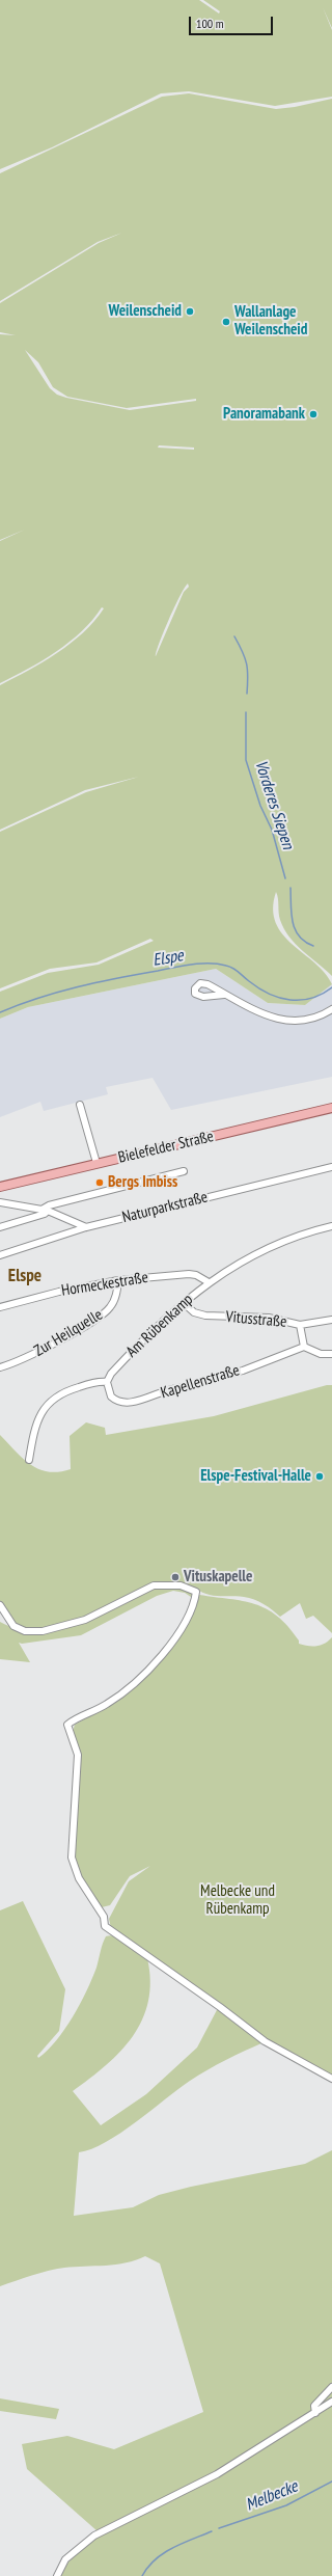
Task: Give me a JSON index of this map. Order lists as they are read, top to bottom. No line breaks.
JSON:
{"streets":{"main road":["Bielefelder Straße"],"street":["Naturparkstraße","Hormeckestraße","Vitusstraße","Am Rübenkamp","Zur Heilquelle","Kapellenstraße"]},"crossings":[["Hormeckestraße","Am Rübenkamp"],["Hormeckestraße","Zur Heilquelle"],["Vitusstraße","Am Rübenkamp"],["Am Rübenkamp","Kapellenstraße"]],"districts":["Elspe"],"water":["Vorderes Siepen","Elspe","Melbecke"],"parks":["Melbecke und Rübenkamp"],"places":["Weilenscheid","Wallanlage Weilenscheid","Panoramabank","Bergs Imbiss","Elspe-Festival-Halle","Vituskapelle"],"scale_bar":"100 m"}
